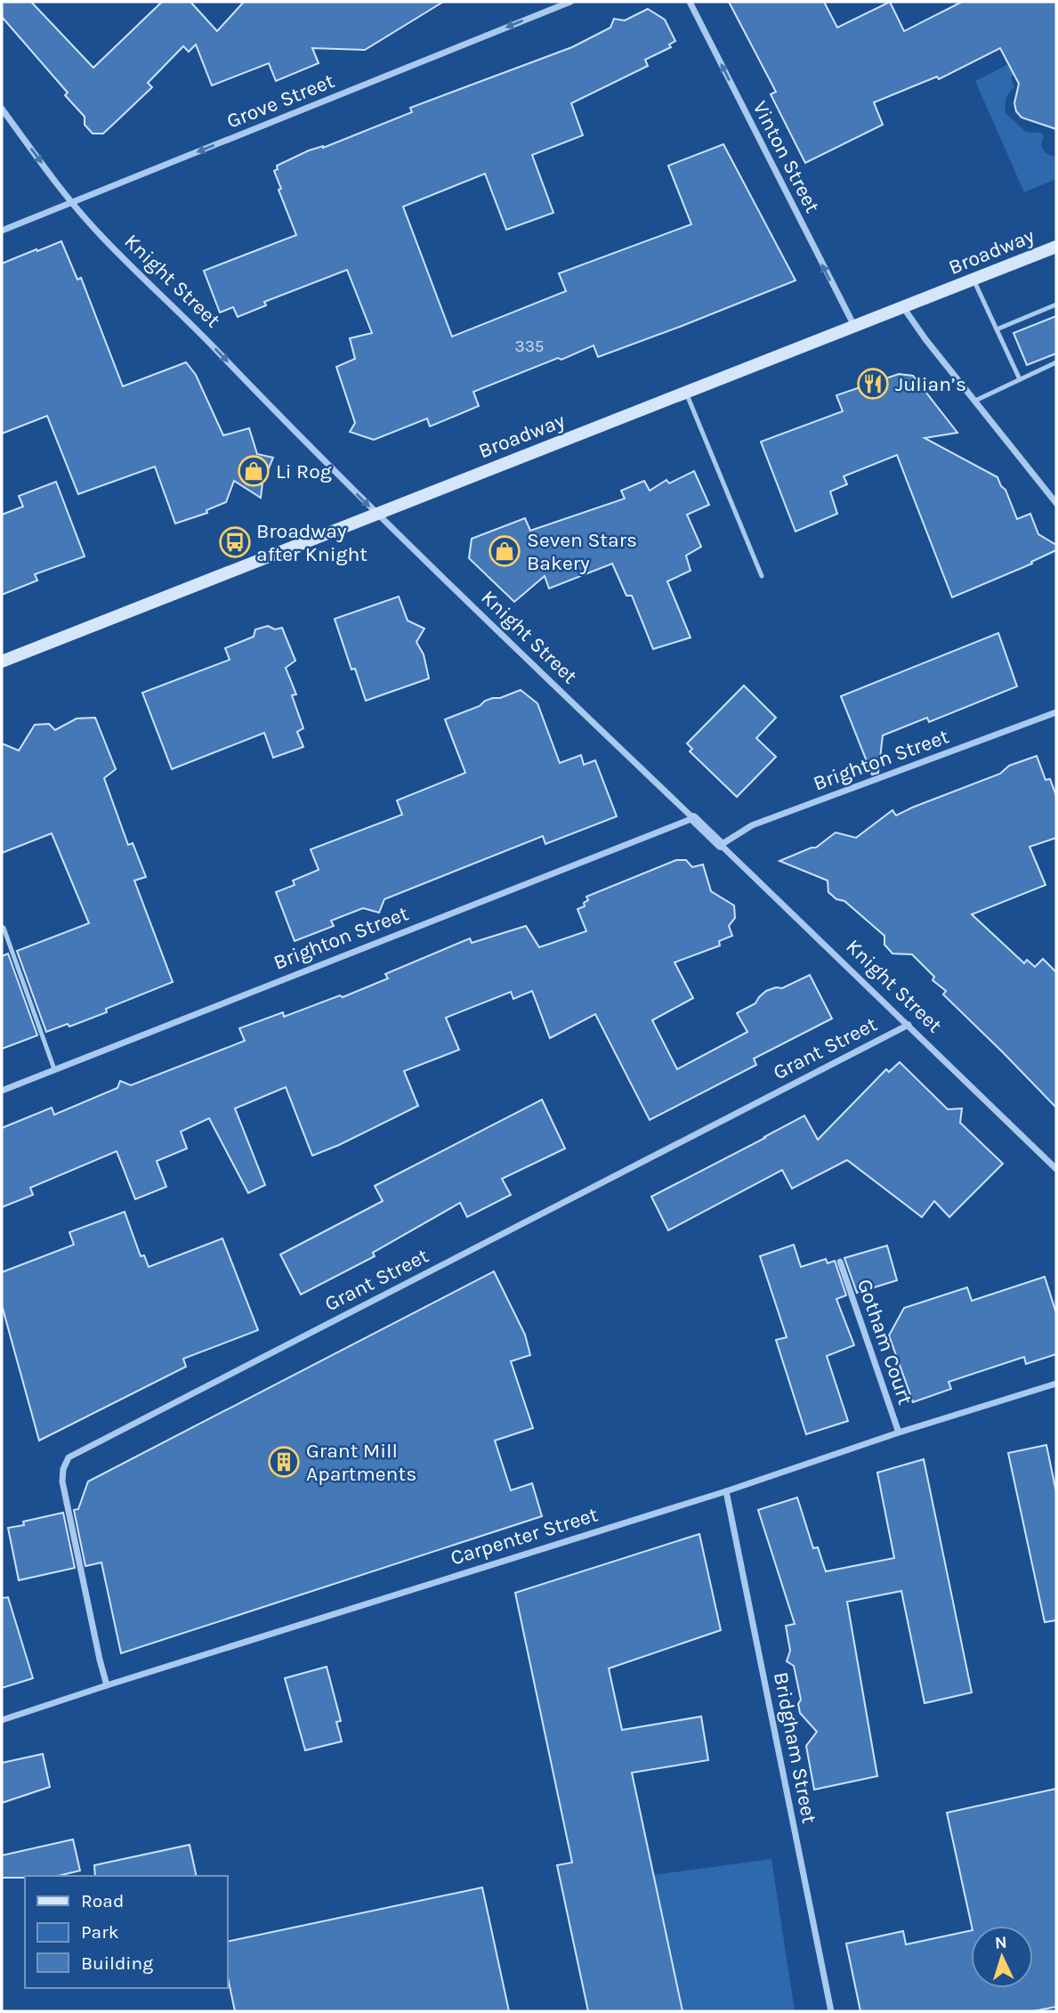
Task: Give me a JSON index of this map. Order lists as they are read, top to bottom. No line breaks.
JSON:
{"streets":{"main road":["Broadway"],"street":["Grove Street","Vinton Street","Knight Street","Brighton Street","Grant Street","Gotham Court","Carpenter Street","Bridgham Street"]},"crossings":[["Grove Street","Knight Street"],["Vinton Street","Broadway"],["Broadway","Knight Street"],["Knight Street","Brighton Street"],["Knight Street","Grant Street"],["Grant Street","Carpenter Street"],["Gotham Court","Carpenter Street"],["Carpenter Street","Bridgham Street"]],"one_way":["Grove Street","Vinton Street","Knight Street"],"places":{"restaurant":["Julian’s"],"shop":["Li Rog","Seven Stars Bakery"],"bus stop":["Broadway after Knight"],"building":["Grant Mill Apartments"]},"house_numbers":["335"],"legend":["Road","Park","Building"],"north":"top"}
